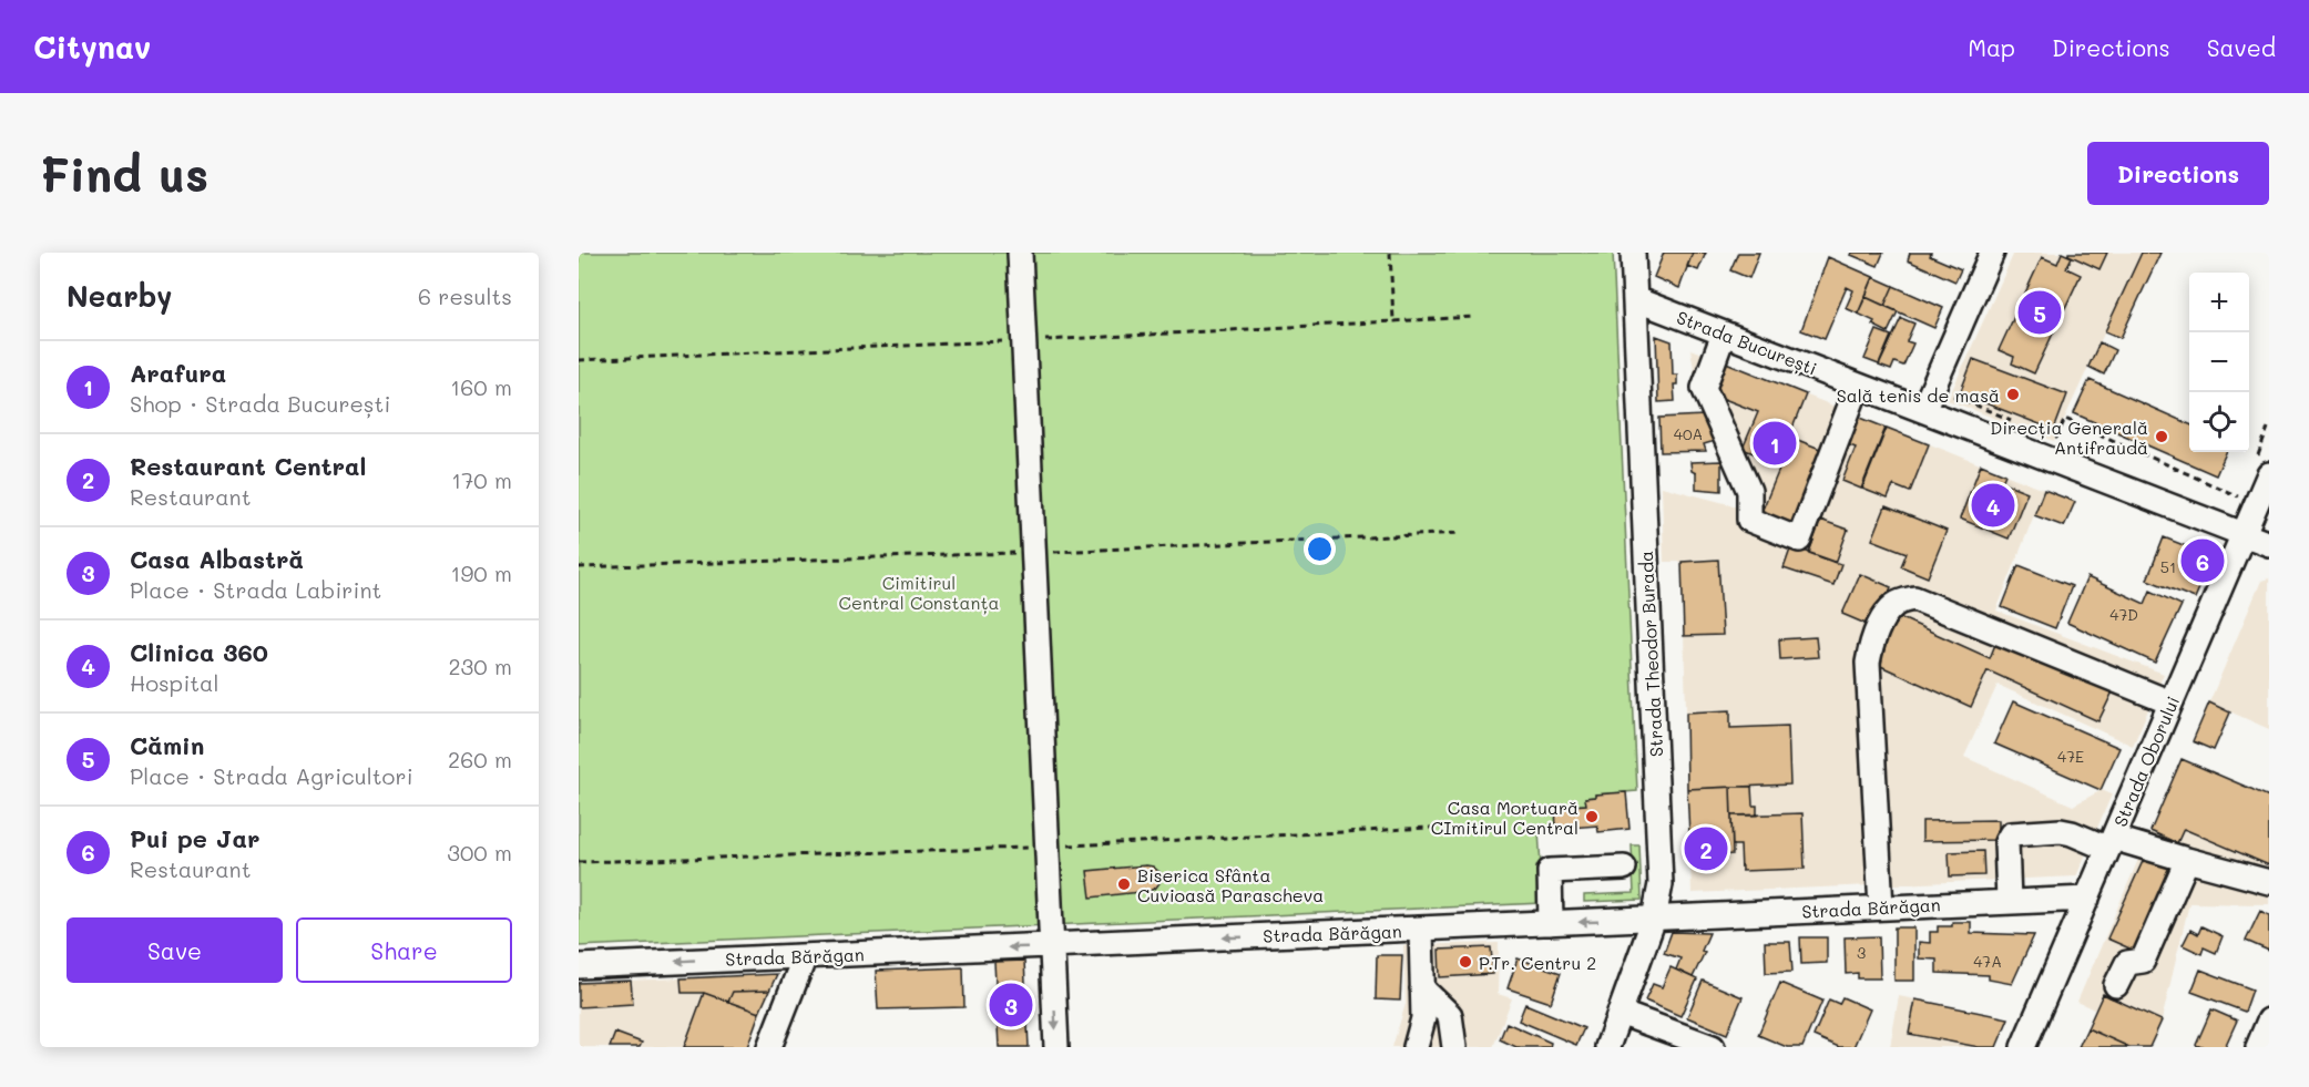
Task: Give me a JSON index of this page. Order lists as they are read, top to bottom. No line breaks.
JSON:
{"streets":{"street":["Strada București","Strada Theodor Burada","Strada Oborului","Strada Bărăgan"]},"crossings":[["Strada București","Strada Theodor Burada"],["Strada București","Strada Oborului"],["Strada Theodor Burada","Strada Bărăgan"],["Strada Oborului","Strada Bărăgan"]],"one_way":["Strada Bărăgan"],"parks":["Cimitirul Central Constanța"],"places":["Sală tenis de masă","Direcția Generală Antifraudă","Casa Mortuară CImitirul Central","Biserica Sfânta Cuvioasă Parascheva","P.Tr. Centru 2"],"house_numbers":["40A","51","47D","47E","3","47A"],"page":{"header":"Citynav","nav":["Map","Directions","Saved"],"buttons":["Directions",["Save","Share"]],"title":"Find us","heading":["Nearby","6 results"],"map_buttons":["+","−"],"pins":["5","1","4","6","2","3"],"list":[{"mark":"1","name":"Arafura","note":"Shop · Strada București","value":"160 m"},{"mark":"2","name":"Restaurant Central","note":"Restaurant","value":"170 m"},{"mark":"3","name":"Casa Albastră","note":"Place · Strada Labirint","value":"190 m"},{"mark":"4","name":"Clinica 360","note":"Hospital","value":"230 m"},{"mark":"5","name":"Cămin","note":"Place · Strada Agricultori","value":"260 m"},{"mark":"6","name":"Pui pe Jar","note":"Restaurant","value":"300 m"}]}}
